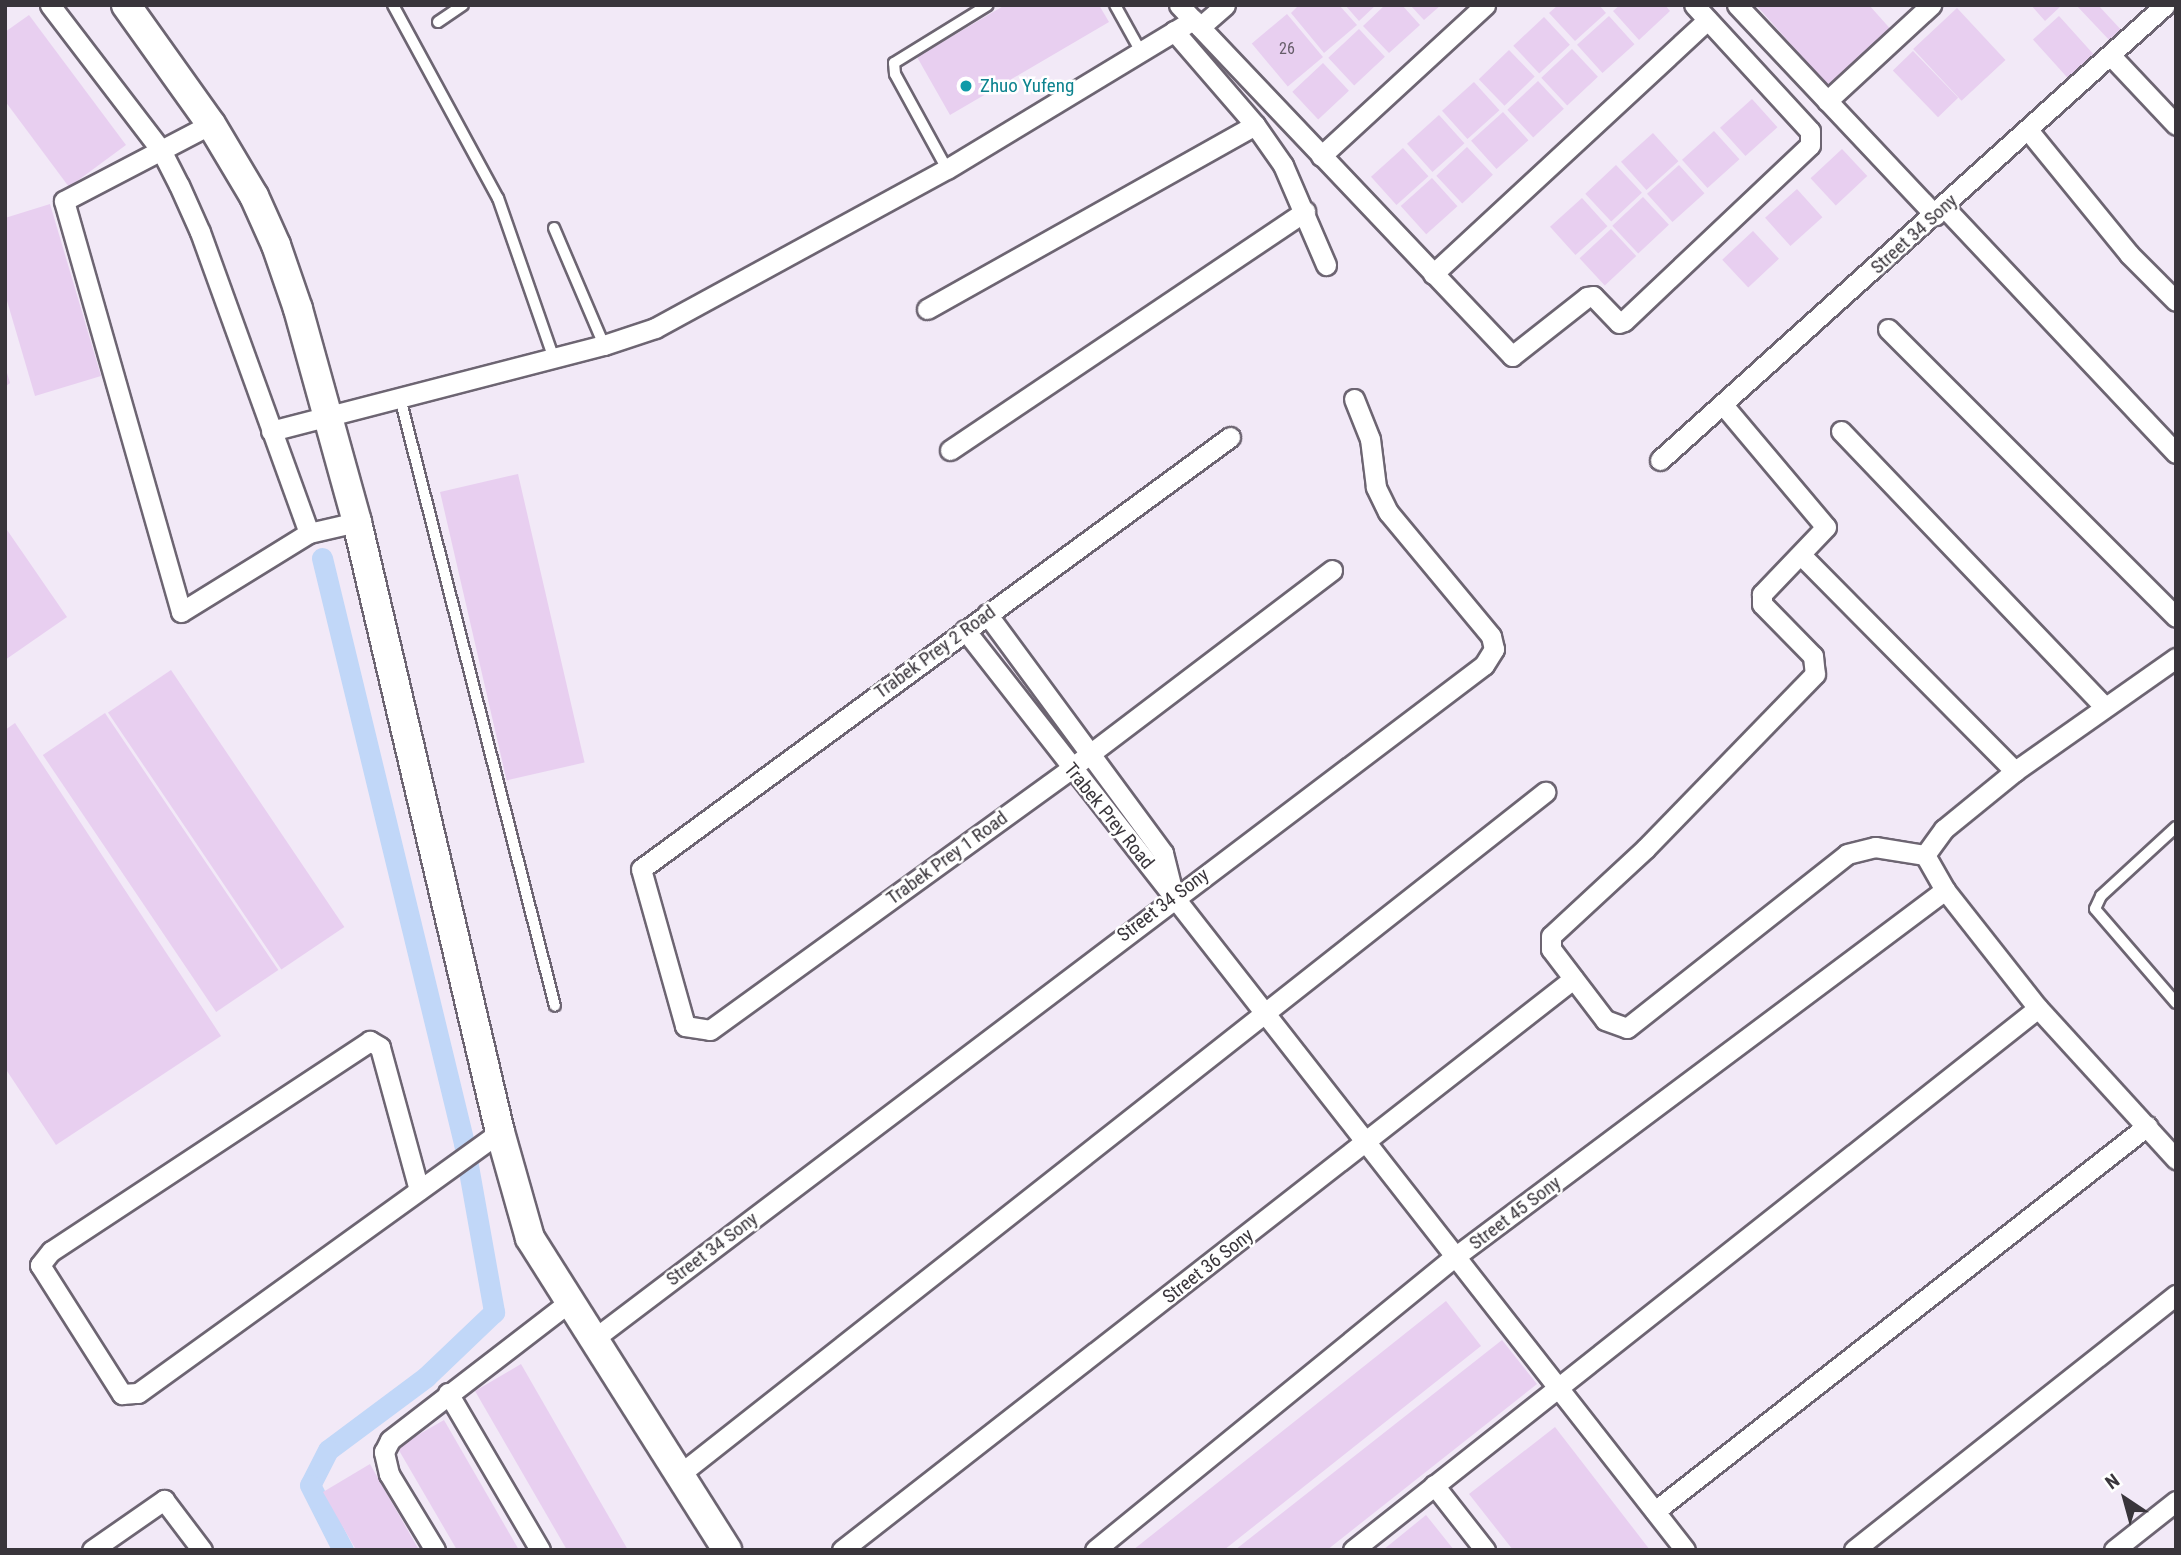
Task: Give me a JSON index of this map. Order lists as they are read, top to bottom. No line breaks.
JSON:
{"streets":{"street":["Street 34 Sony","Trabek Prey 2 Road","Trabek Prey Road","Trabek Prey 1 Road","Street 45 Sony","Street 36 Sony"]},"crossings":[["Street 34 Sony","Trabek Prey Road"],["Trabek Prey 2 Road","Trabek Prey Road"],["Trabek Prey 2 Road","Trabek Prey 1 Road"],["Trabek Prey Road","Trabek Prey 1 Road"]],"places":["Zhuo Yufeng"],"house_numbers":["26"],"north":"top left"}
